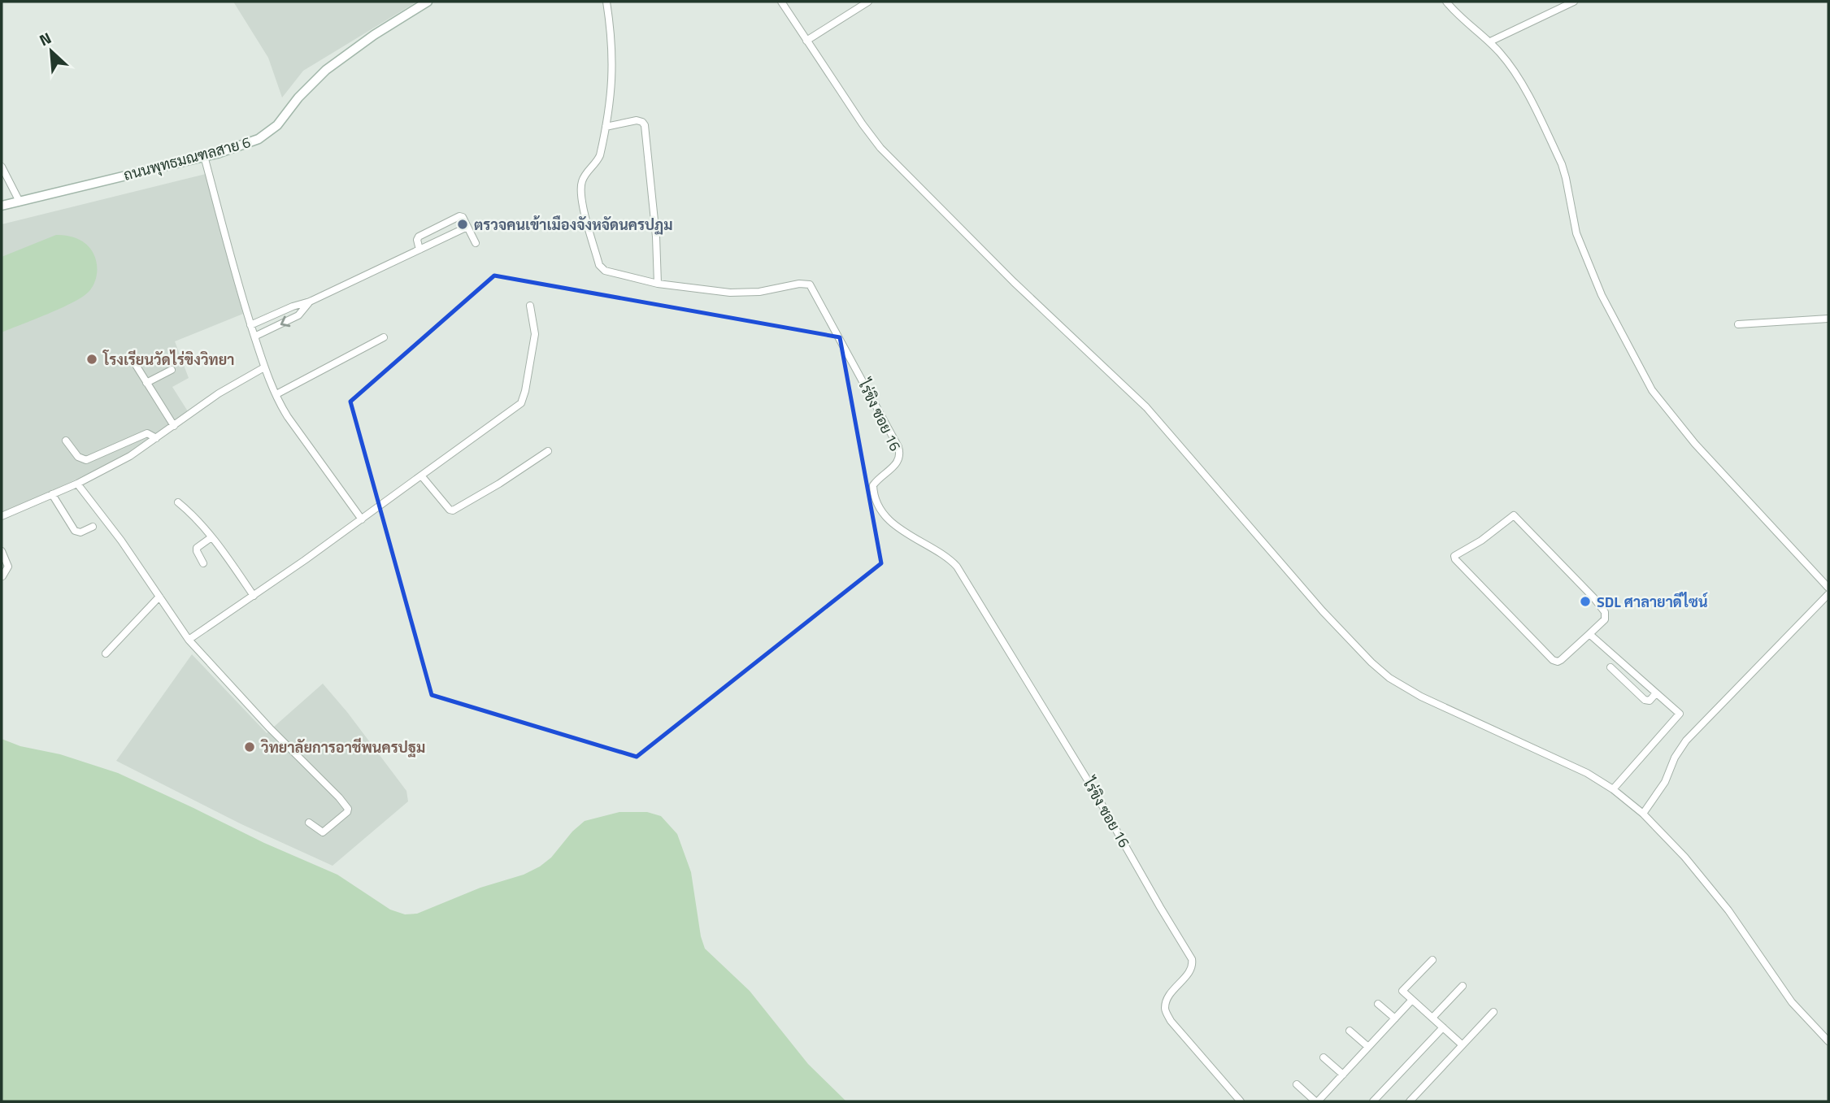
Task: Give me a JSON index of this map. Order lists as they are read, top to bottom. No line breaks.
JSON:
{"streets":{"main road":["ถนนพุทธมณฑลสาย 6"],"street":["ไร่ขิง ซอย 16"]},"places":["ตรวจคนเข้าเมืองจังหจัดนครปฏม","โรงเรียนวัดไร่ขิงวิทยา","SDL ศาลายาดีไซน์","วิทยาลัยการอาชีพนครปฐม"],"north":"top left"}
